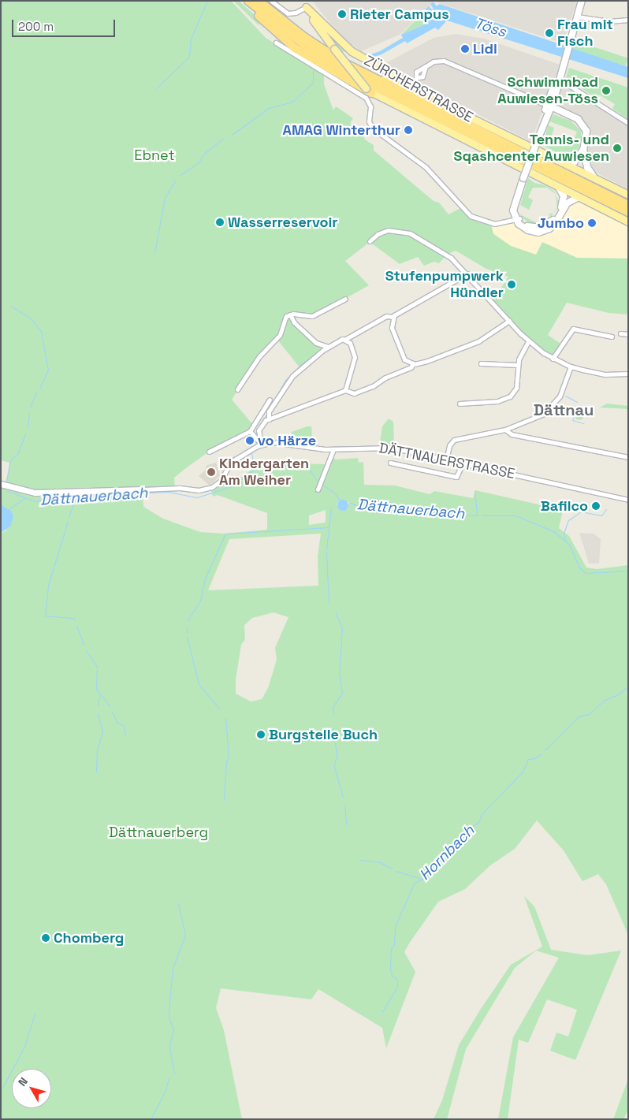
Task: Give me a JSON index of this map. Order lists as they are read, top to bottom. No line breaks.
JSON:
{"streets":{"main road":["ZÜRCHERSTRASSE"],"street":["DÄTTNAUERSTRASSE"]},"districts":["Dättnau"],"water":["Töss","Dättnauerbach","Hornbach"],"parks":["Ebnet","Dättnauerberg"],"places":["Rieter Campus","Frau mit Fisch","Lidl","Schwimmbad Auwiesen-Töss","AMAG Winterthur","Tennis- und Sqashcenter Auwiesen","Wasserreservoir","Jumbo","Stufenpumpwerk Hündler","vo Härze","Kindergarten Am Weiher","Bafilco","Burgstelle Buch","Chomberg"],"scale_bar":"200 m","north":"top left"}
